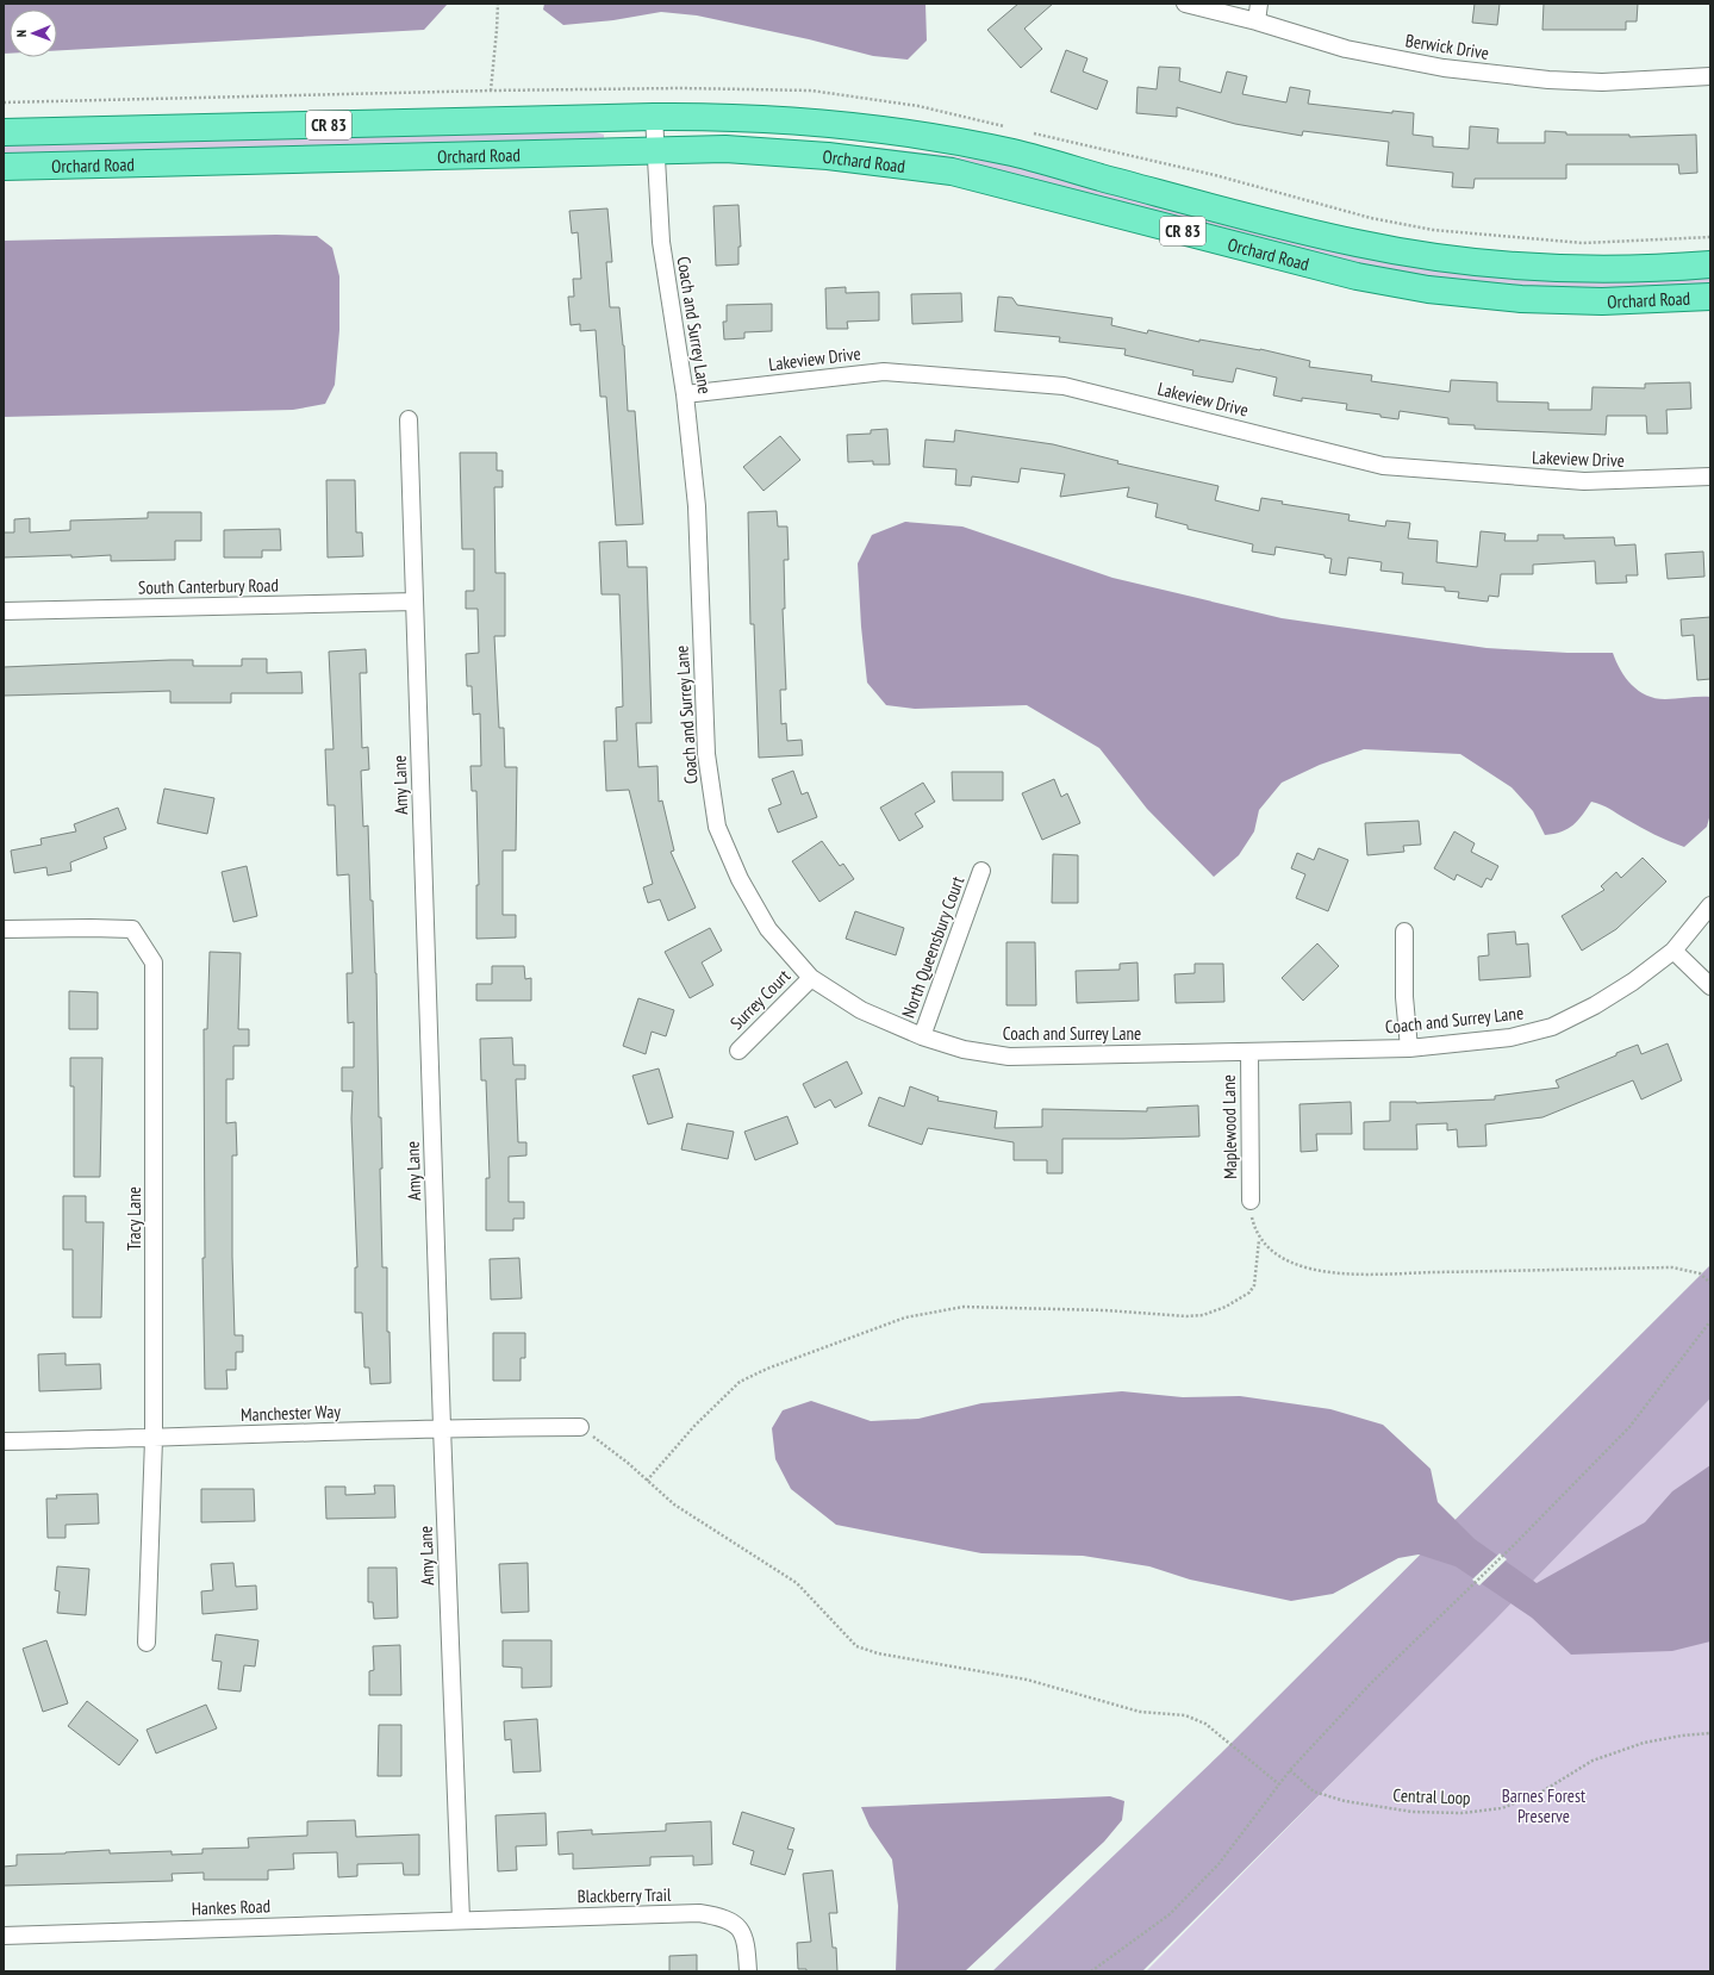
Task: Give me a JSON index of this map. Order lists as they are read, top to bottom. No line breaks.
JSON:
{"streets":{"main road":["CR 83","Orchard Road"],"street":["Berwick Drive","Coach and Surrey Lane","Lakeview Drive","South Canterbury Road","Amy Lane","North Queensbury Court","Surrey Court","Maplewood Lane","Tracy Lane","Manchester Way","Blackberry Trail","Hankes Road"],"path":["Central Loop"]},"crossings":[["Orchard Road","Coach and Surrey Lane"],["Coach and Surrey Lane","Lakeview Drive"],["Coach and Surrey Lane","North Queensbury Court"],["Coach and Surrey Lane","Surrey Court"],["Coach and Surrey Lane","Maplewood Lane"],["South Canterbury Road","Amy Lane"],["Amy Lane","Manchester Way"],["Amy Lane","Blackberry Trail"],["Amy Lane","Hankes Road"],["Tracy Lane","Manchester Way"],["Blackberry Trail","Hankes Road"]],"parks":["Barnes Forest Preserve"],"north":"left"}
